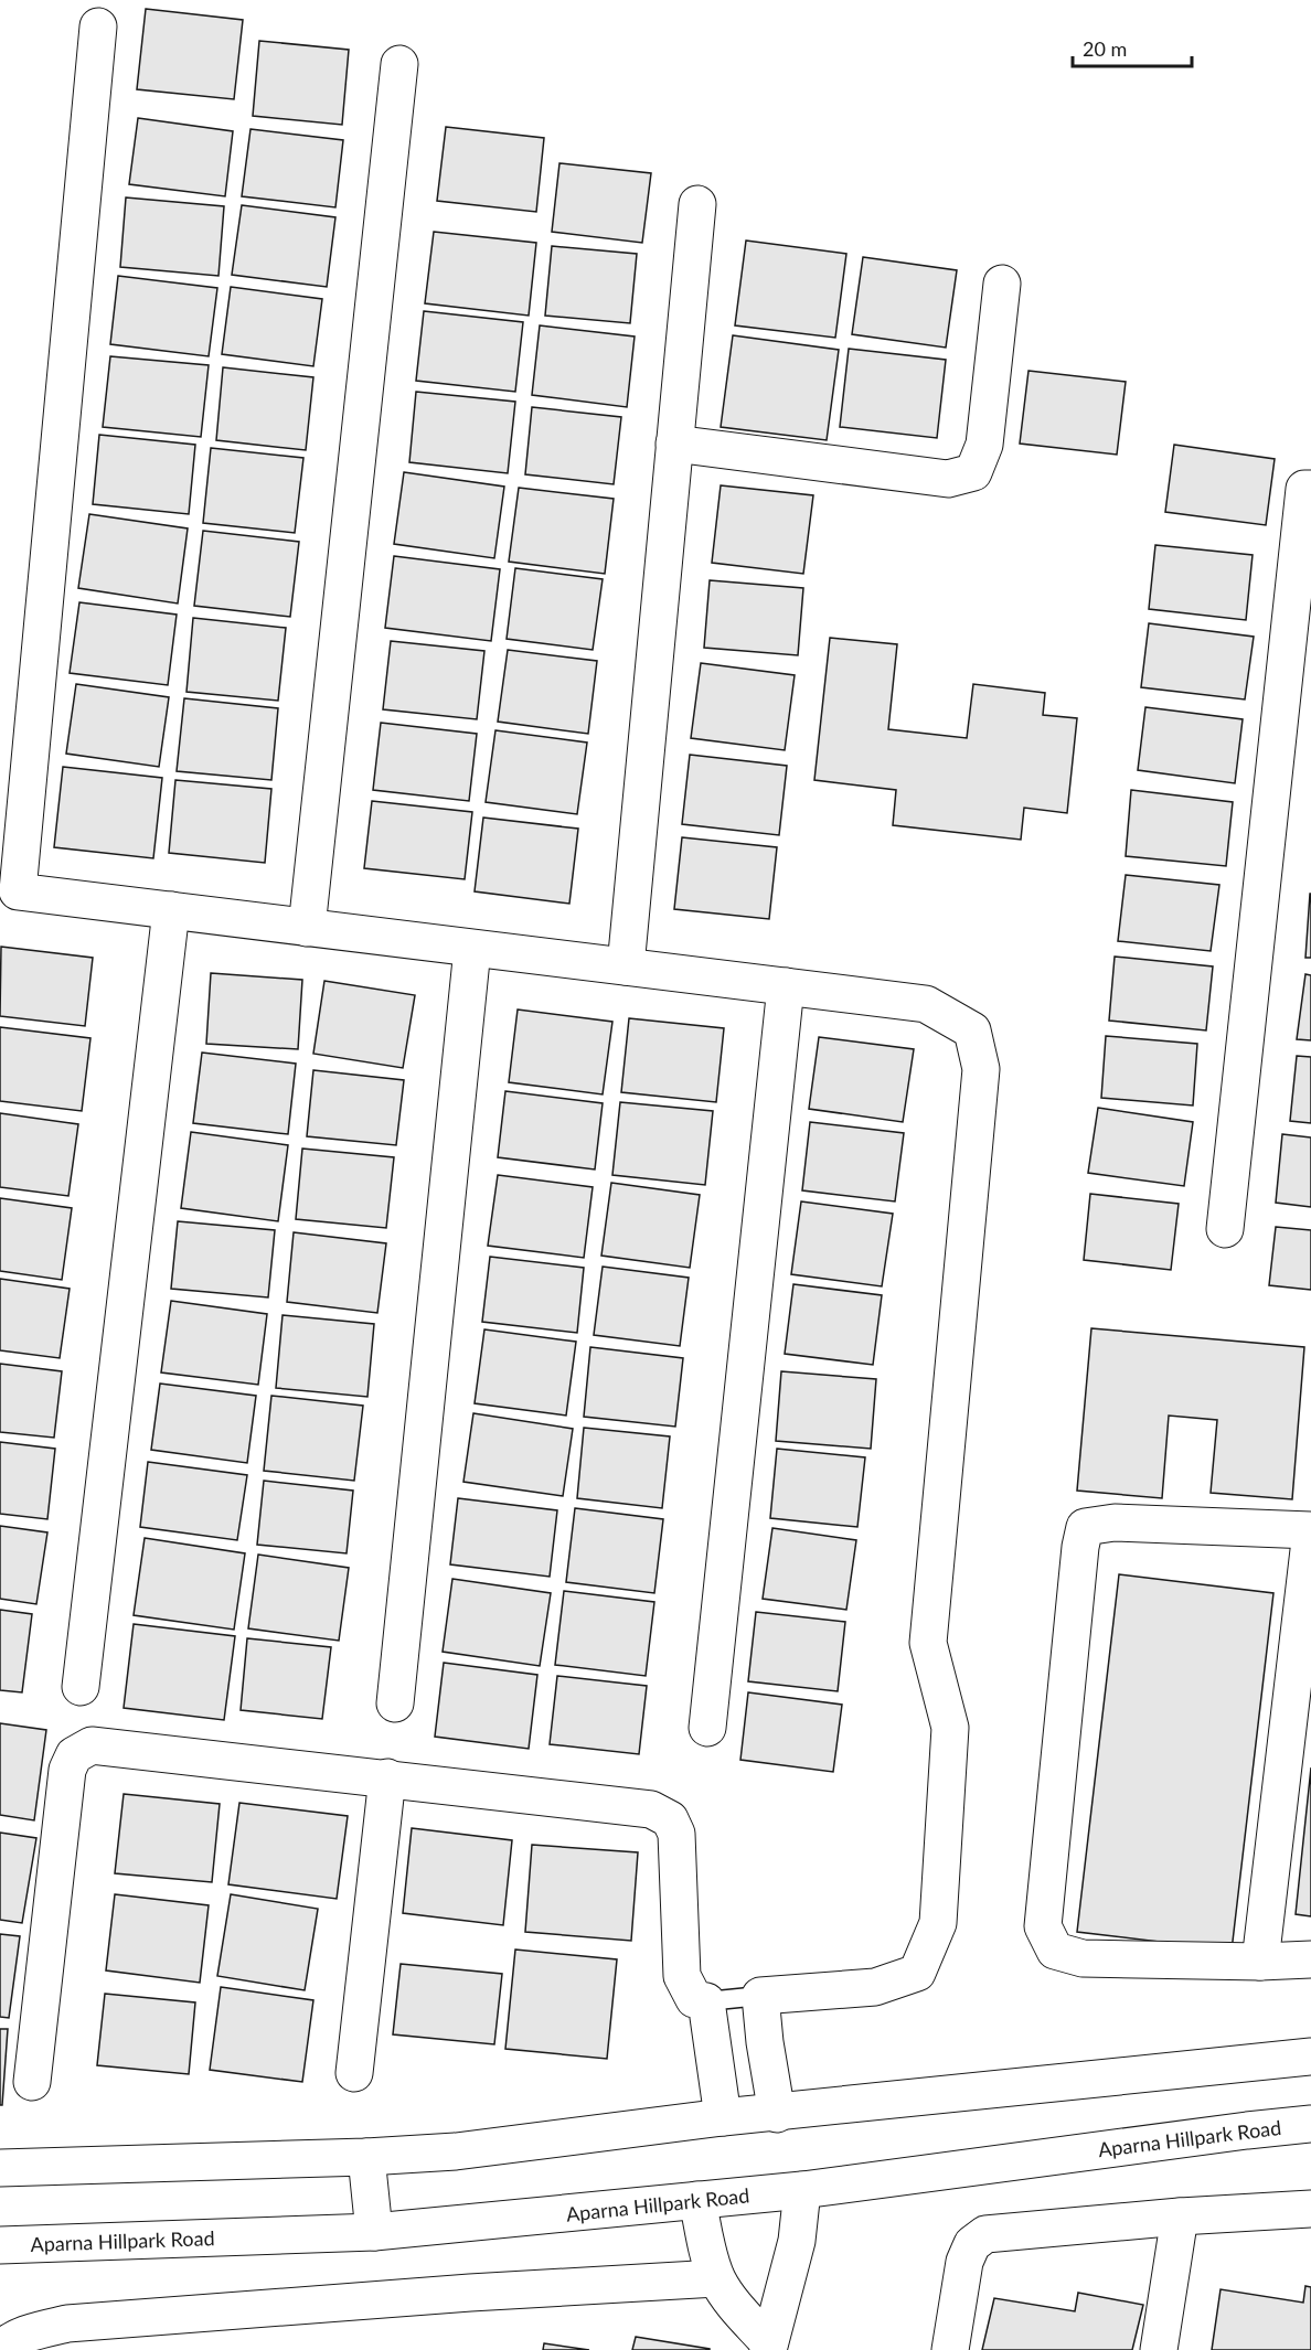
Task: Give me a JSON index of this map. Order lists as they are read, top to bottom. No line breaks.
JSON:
{"streets":{"street":["Aparna Hillpark Road"]},"scale_bar":"20 m"}
